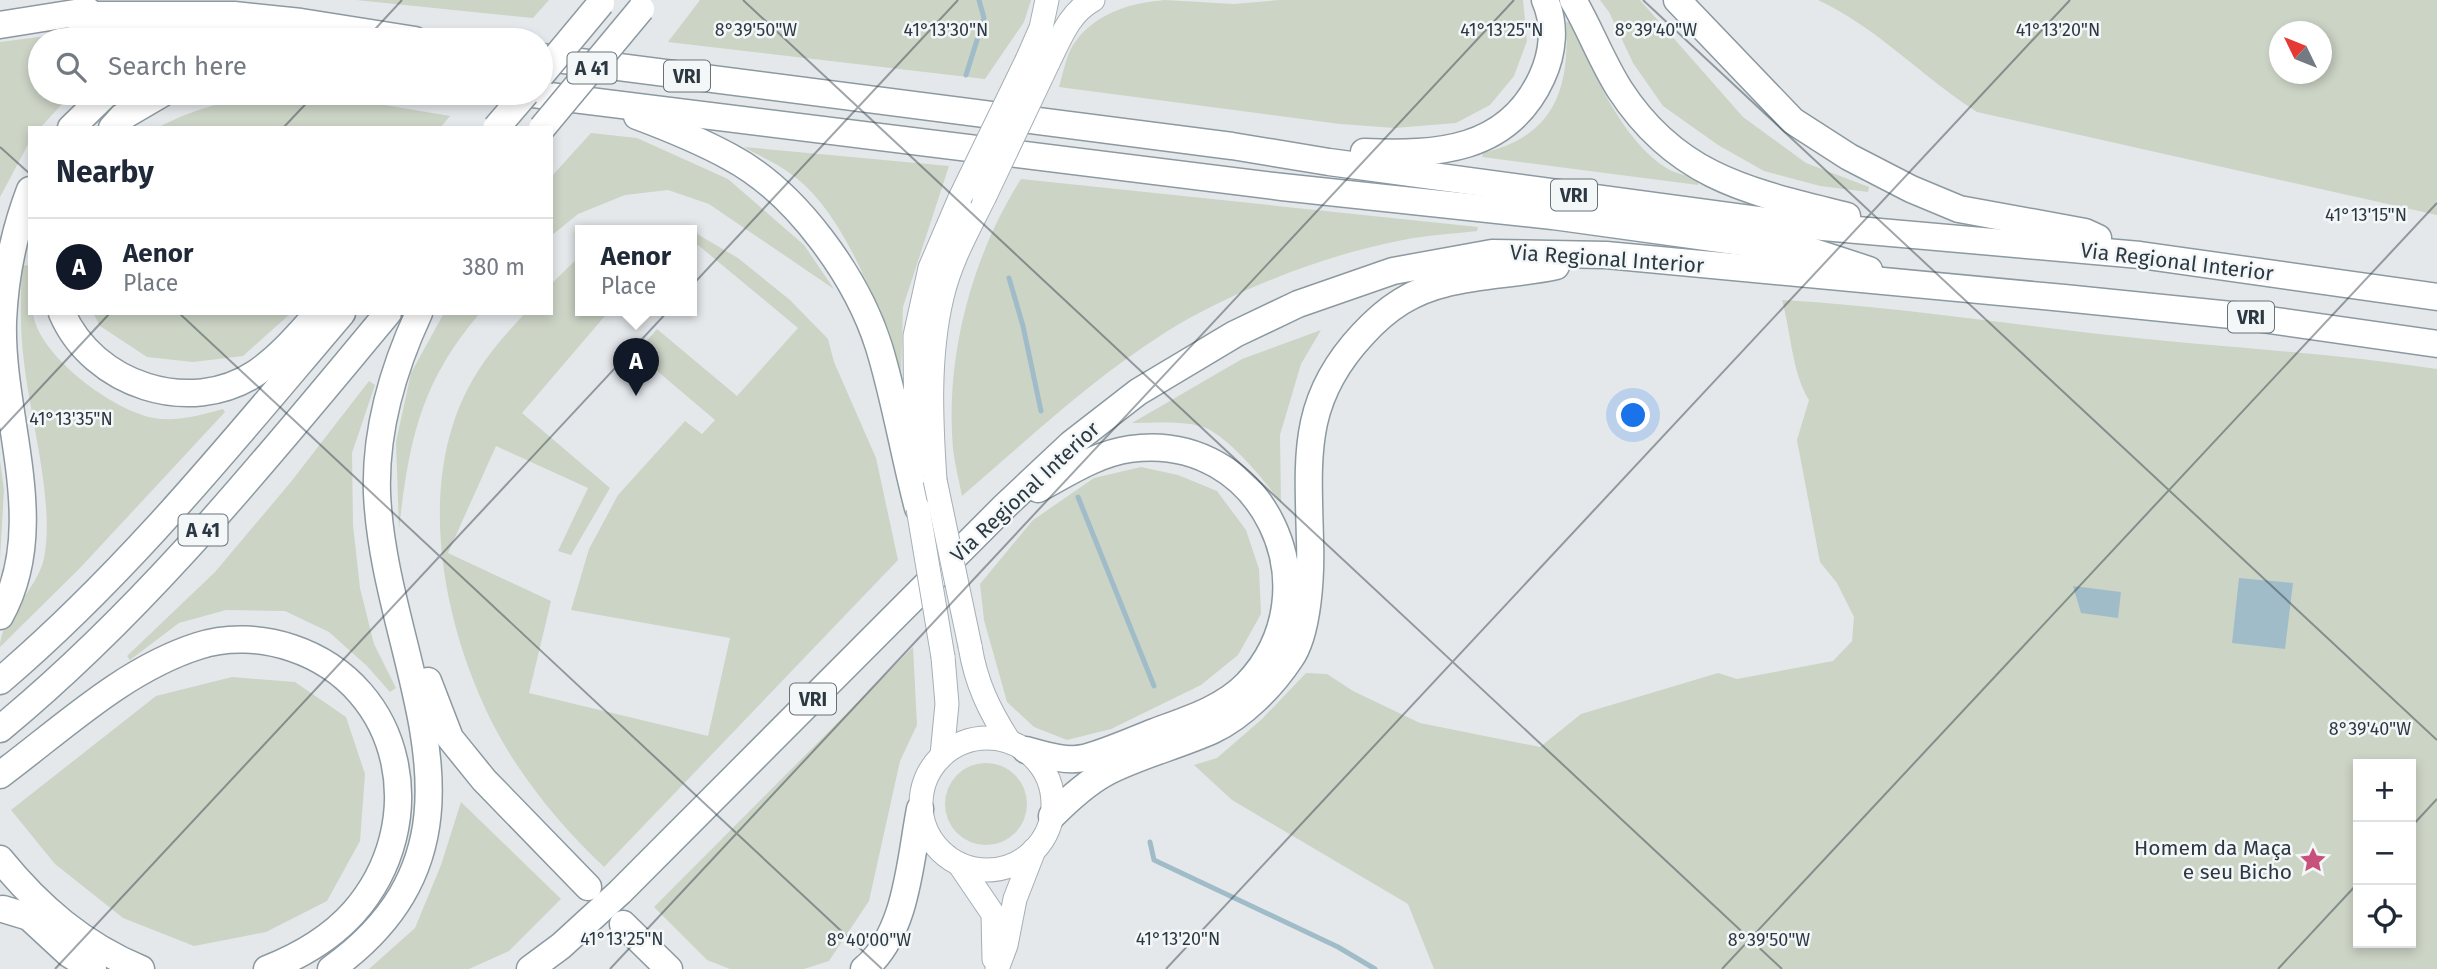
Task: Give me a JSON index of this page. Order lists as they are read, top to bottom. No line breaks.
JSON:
{"streets":{"highway":["A 41","VRI","Via Regional Interior"]},"places":{"place":["Homem da Maça e seu Bicho"]},"north":"top left","page":{"search":"Search here","heading":"Nearby","list":[{"mark":"A","name":"Aenor","note":"Place","value":"380 m"}],"popup":["Aenor","Place"],"pins":"A","map_buttons":["+","−"]},"coordinates":["8°39'50\"W","8°39'40\"W","41°13'30\"N","41°13'25\"N","41°13'20\"N","41°13'15\"N","41°13'35\"N","8°40'00\"W"]}
